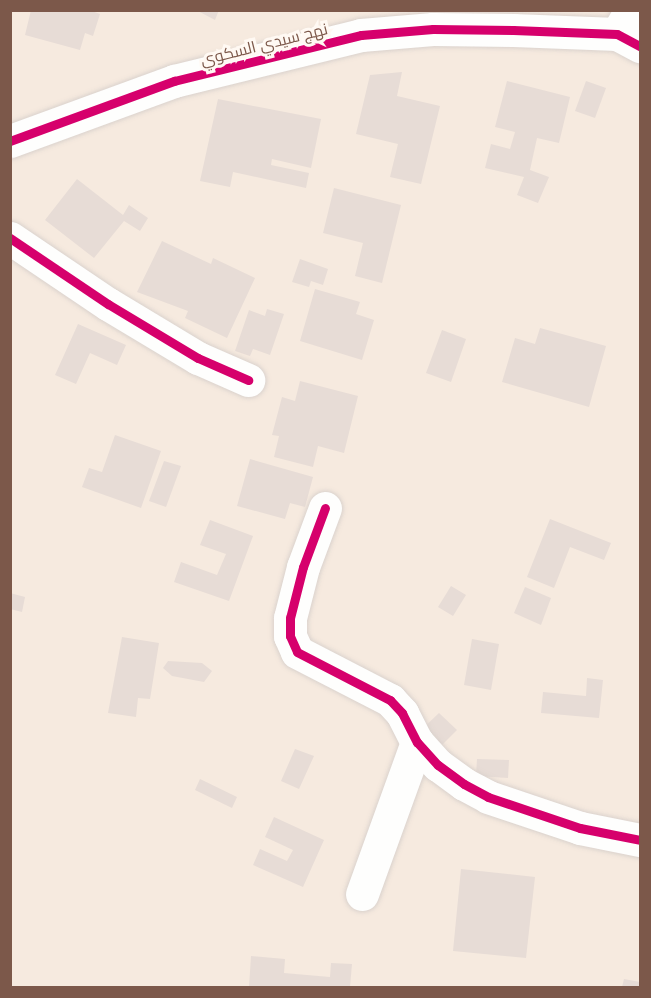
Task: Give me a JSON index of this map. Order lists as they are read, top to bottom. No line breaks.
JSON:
{"streets":{"street":["نهج سيدي السكوي"]}}
